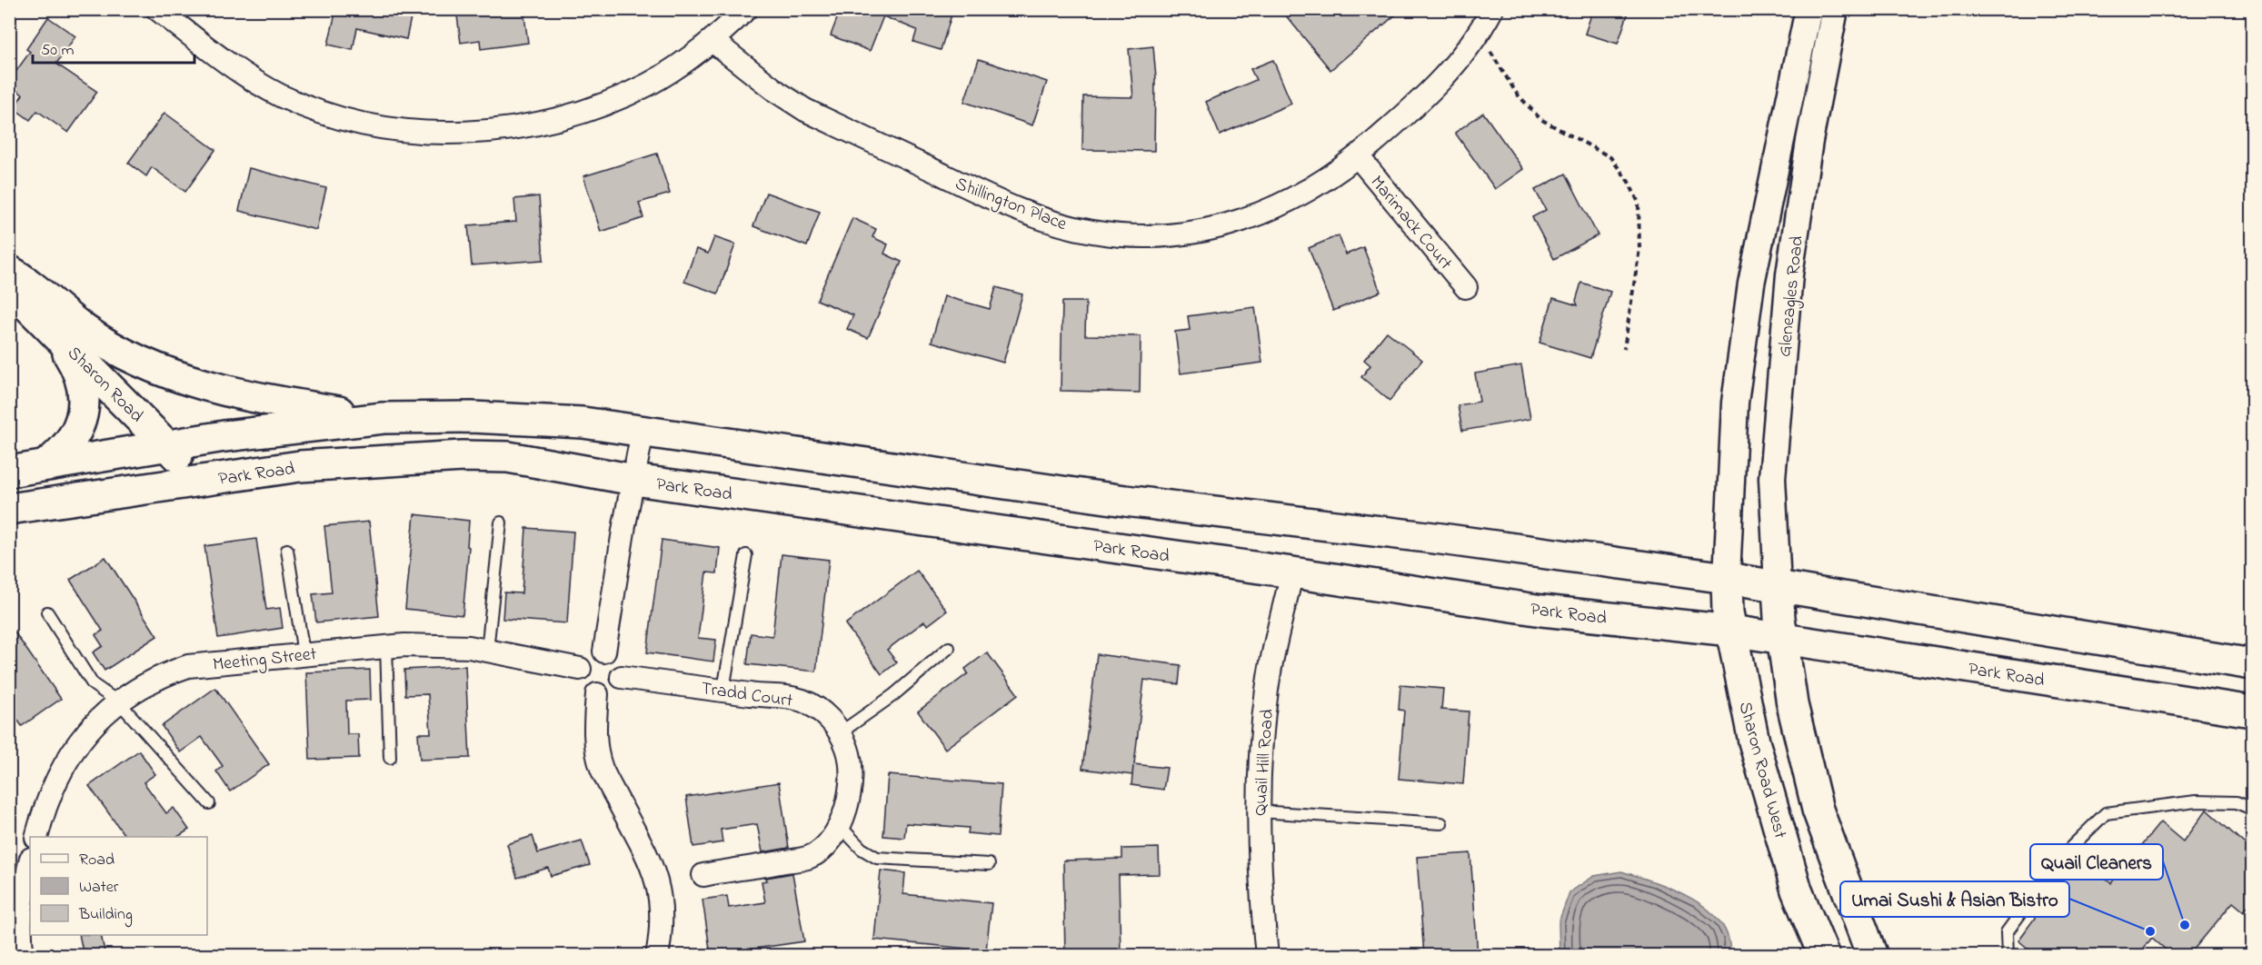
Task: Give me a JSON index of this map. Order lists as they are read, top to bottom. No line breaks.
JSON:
{"streets":{"main road":["Sharon Road","Park Road","Sharon Road West"],"street":["Shillington Place","Marimack Court","Gleneagles Road","Meeting Street","Tradd Court","Quail Hill Road"]},"crossings":[["Shillington Place","Marimack Court"],["Gleneagles Road","Sharon Road West"],["Sharon Road","Park Road"],["Park Road","Quail Hill Road"],["Park Road","Sharon Road West"],["Meeting Street","Tradd Court"]],"places":["Quail Cleaners","Umai Sushi & Asian Bistro"],"legend":["Road","Water","Building"],"scale_bar":"50 m"}
